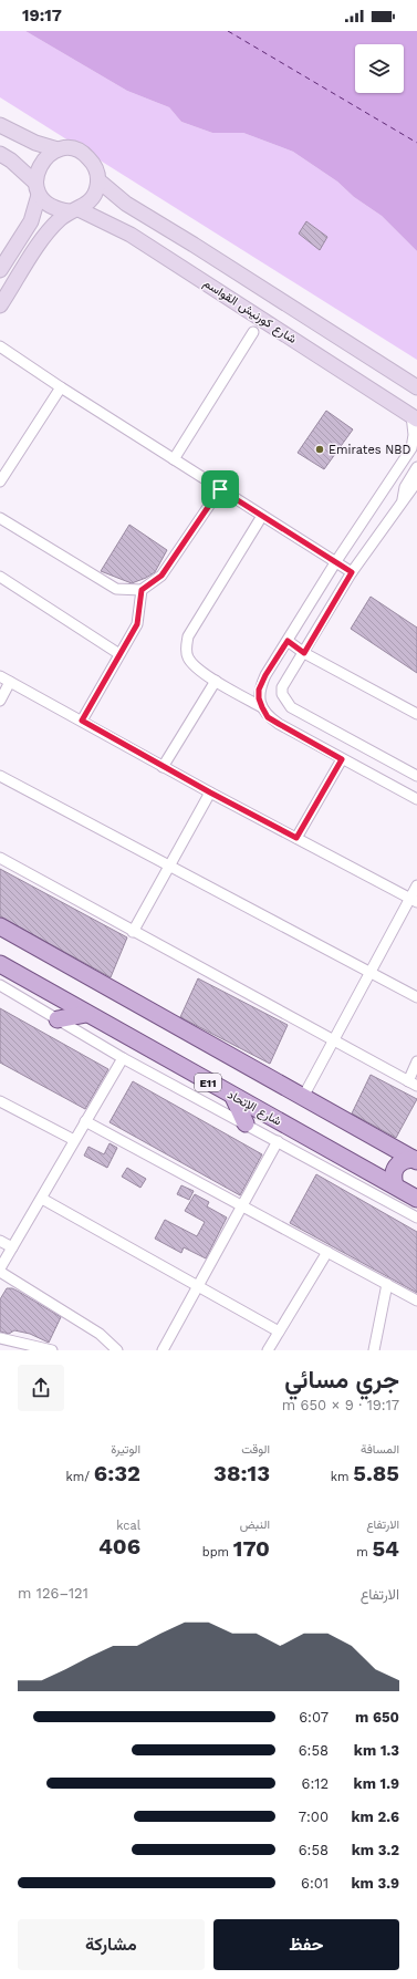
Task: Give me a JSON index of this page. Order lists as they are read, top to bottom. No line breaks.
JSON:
{"streets":{"main road":["شارع كورنيش القواسم","E11","شارع الإتحاد"]},"places":["Emirates NBD"],"page":{"status":"19:17","heading":["جري مسائي","19:17 · 9 × 650 m"],"stats":[["المسافة","5.85 km"],["الوقت","38:13"],["الوتيرة","6:32 /km"],["الارتفاع","54 m"],["النبض","170 bpm"],["kcal","406"]],"chart":["الارتفاع","121–126 m"],"list":[{"name":"650 m","note":"6:07"},{"name":"1.3 km","note":"6:58"},{"name":"1.9 km","note":"6:12"},{"name":"2.6 km","note":"7:00"},{"name":"3.2 km","note":"6:58"},{"name":"3.9 km","note":"6:01"}],"buttons":["حفظ","مشاركة"]}}
